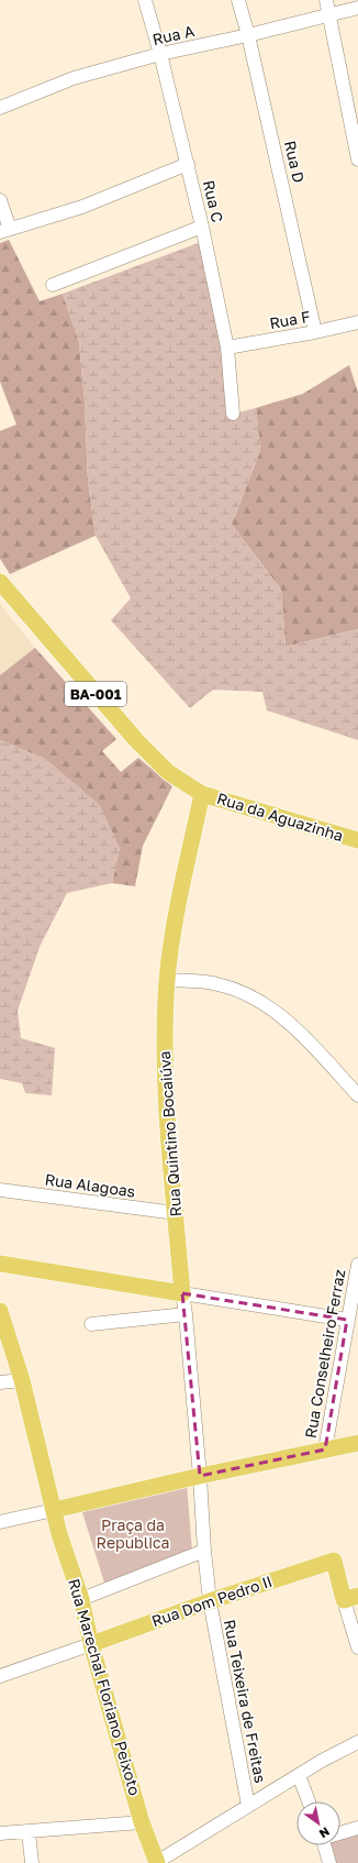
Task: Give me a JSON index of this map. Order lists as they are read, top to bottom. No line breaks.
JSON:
{"streets":{"main road":["BA-001","Rua da Aguazinha","Rua Quintino Bocaiúva","Rua Dom Pedro II","Rua Marechal Floriano Peixoto"],"street":["Rua A","Rua D","Rua C","Rua F","Rua Alagoas","Rua Conselheiro Ferraz","Rua Teixeira de Freitas"]},"crossings":[["Rua A","Rua D"],["Rua A","Rua C"],["Rua D","Rua F"],["Rua C","Rua F"],["BA-001","Rua da Aguazinha"],["BA-001","Rua Quintino Bocaiúva"],["Rua da Aguazinha","Rua Quintino Bocaiúva"],["Rua Quintino Bocaiúva","Rua Alagoas"],["Rua Quintino Bocaiúva","Rua Teixeira de Freitas"],["Rua Dom Pedro II","Rua Marechal Floriano Peixoto"],["Rua Dom Pedro II","Rua Teixeira de Freitas"]],"parks":["Praça da Republica"],"north":"bottom right"}
